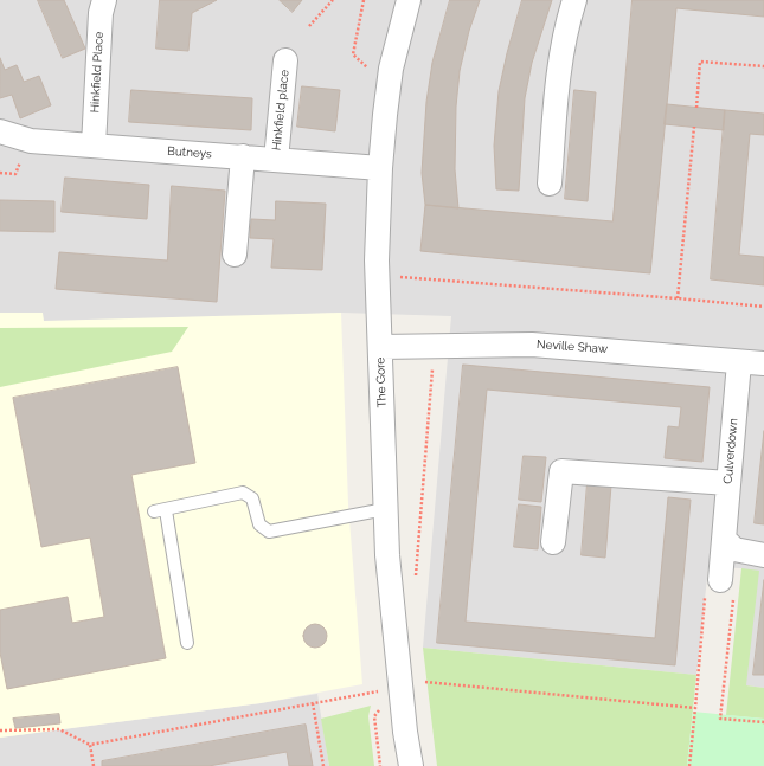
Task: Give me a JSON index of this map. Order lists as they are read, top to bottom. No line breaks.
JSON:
{"streets":{"street":["Hinkfield Place","Hinkfield place","Butneys","Neville Shaw","The Gore","Culverdown"]},"crossings":[["Hinkfield Place","Butneys"],["Hinkfield place","Butneys"],["Butneys","The Gore"],["Neville Shaw","The Gore"],["Neville Shaw","Culverdown"]]}
